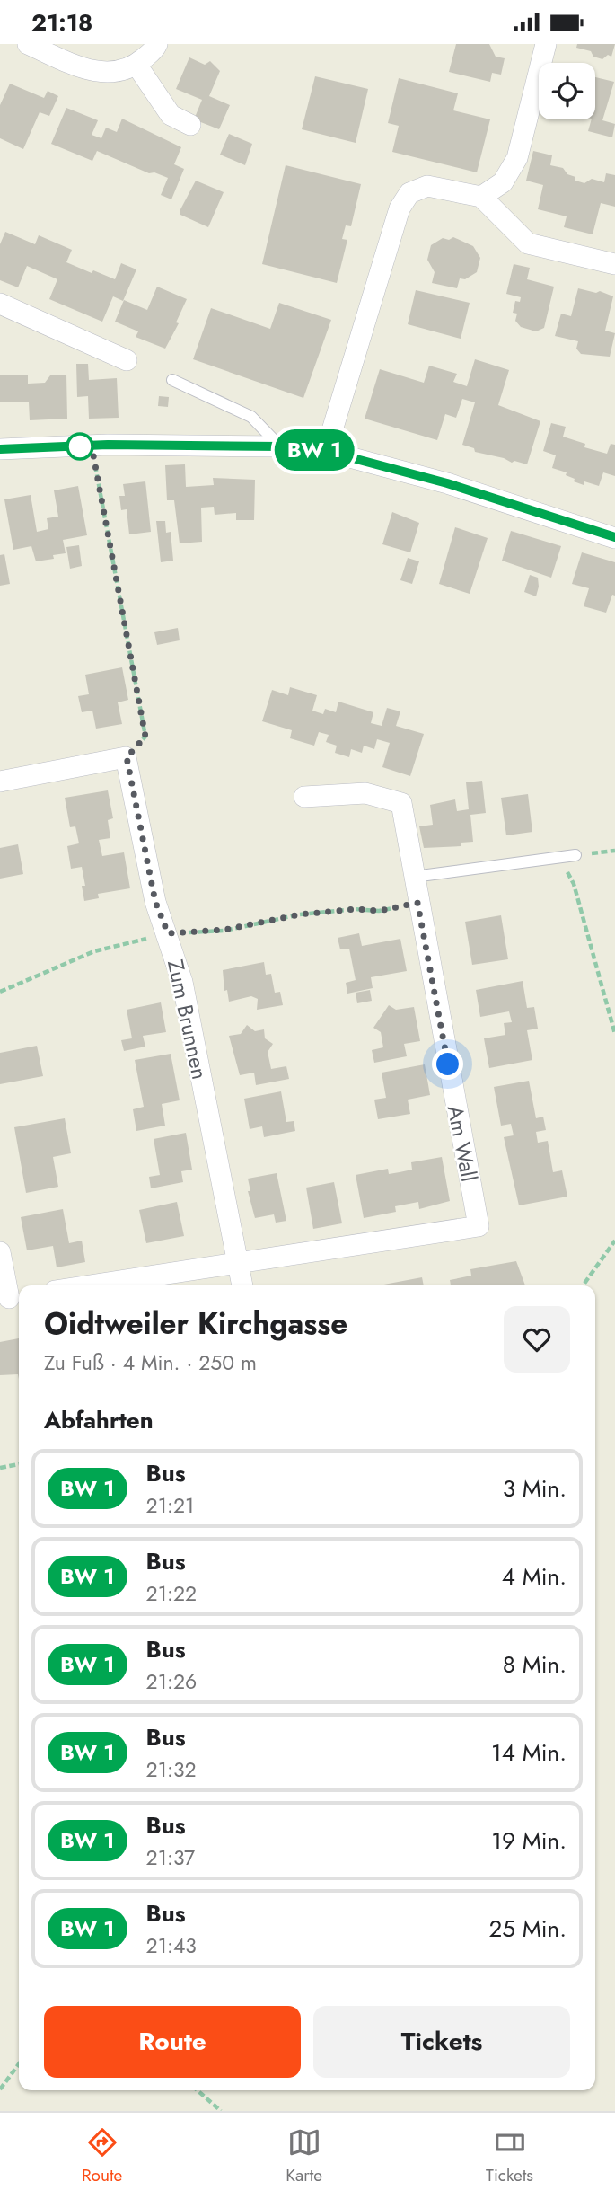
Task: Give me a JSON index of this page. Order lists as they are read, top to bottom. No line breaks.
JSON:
{"streets":{"street":["Zum Brunnen","Am Wall"]},"crossings":[["Zum Brunnen","Am Wall"]],"page":{"status":"21:18","on_map":"BW 1","heading":[["Oidtweiler Kirchgasse","Zu Fuß · 4 Min. · 250 m"],"Abfahrten"],"list":[{"mark":"BW 1","name":"Bus","note":"21:21","value":"3 Min."},{"mark":"BW 1","name":"Bus","note":"21:22","value":"4 Min."},{"mark":"BW 1","name":"Bus","note":"21:26","value":"8 Min."},{"mark":"BW 1","name":"Bus","note":"21:32","value":"14 Min."},{"mark":"BW 1","name":"Bus","note":"21:37","value":"19 Min."},{"mark":"BW 1","name":"Bus","note":"21:43","value":"25 Min."}],"buttons":["Route","Tickets"],"tabs":["Route","Karte","Tickets"]}}
